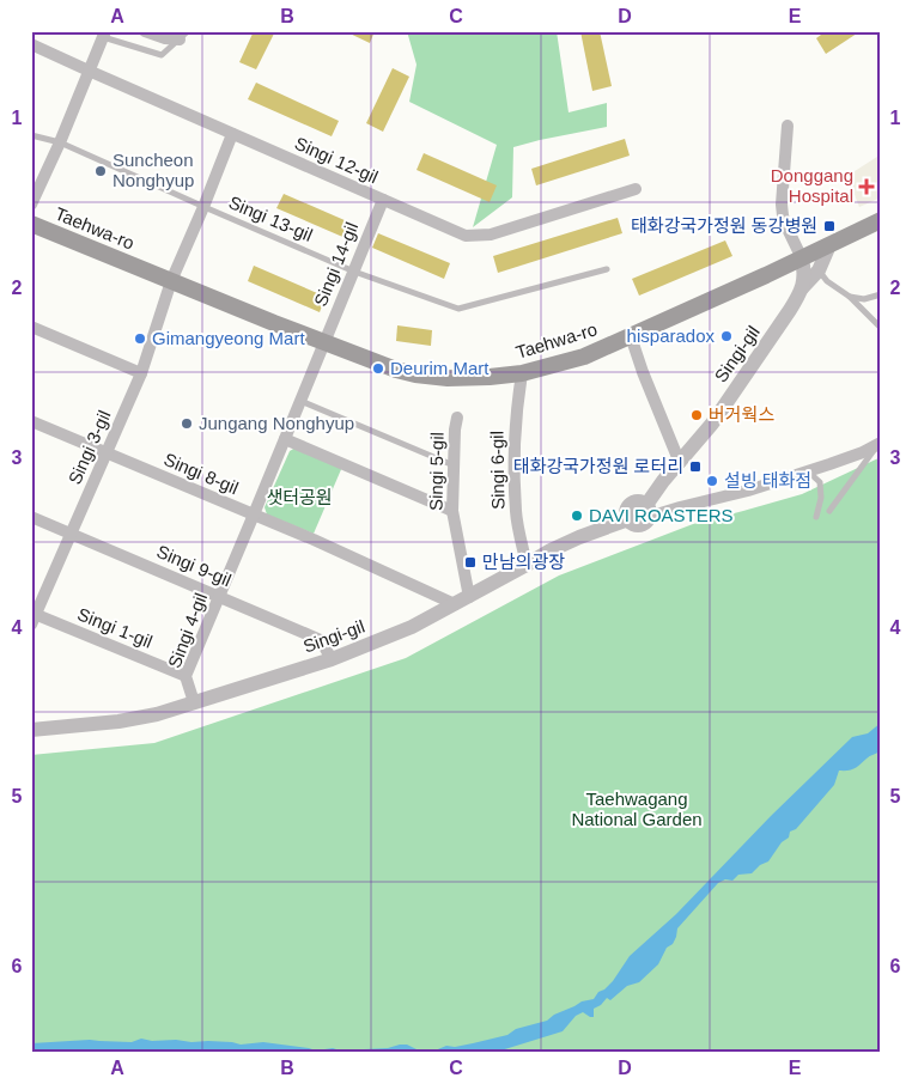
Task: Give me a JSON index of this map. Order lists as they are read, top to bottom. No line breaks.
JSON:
{"streets":{"main road":["Taehwa-ro"],"street":["Singi 12-gil","Singi 14-gil","Singi-gil","Singi 3-gil","Singi 6-gil","Singi 5-gil","Singi 8-gil","Singi 9-gil","Singi 1-gil","Singi 4-gil"],"lane":["Singi 13-gil"]},"crossings":[["Singi 12-gil","Singi 14-gil"],["Singi 12-gil","Singi 3-gil"],["Singi 13-gil","Singi 14-gil"],["Singi 13-gil","Singi 3-gil"],["Taehwa-ro","Singi 14-gil"],["Taehwa-ro","Singi-gil"],["Taehwa-ro","Singi 3-gil"],["Taehwa-ro","Singi 6-gil"],["Taehwa-ro","Singi 4-gil"],["Singi 14-gil","Singi 4-gil"],["Singi-gil","Singi 6-gil"],["Singi-gil","Singi 5-gil"],["Singi-gil","Singi 8-gil"],["Singi-gil","Singi 9-gil"],["Singi-gil","Singi 4-gil"],["Singi 3-gil","Singi 8-gil"],["Singi 3-gil","Singi 9-gil"],["Singi 3-gil","Singi 1-gil"],["Singi 8-gil","Singi 4-gil"],["Singi 9-gil","Singi 4-gil"],["Singi 1-gil","Singi 4-gil"]],"parks":["샛터공원","Taehwagang National Garden"],"places":{"other":["Suncheon Nonghyup","hisparadox","Gimangyeong Mart","Deurim Mart","버거웍스","Jungang Nonghyup","설빙 태화점","DAVI ROASTERS"],"health":["Donggang Hospital"],"transit":["태화강국가정원 동강병원","태화강국가정원 로터리","만남의광장"]},"grid":{"columns":["A","B","C","D","E"],"rows":["1","2","3","4","5","6"]}}
